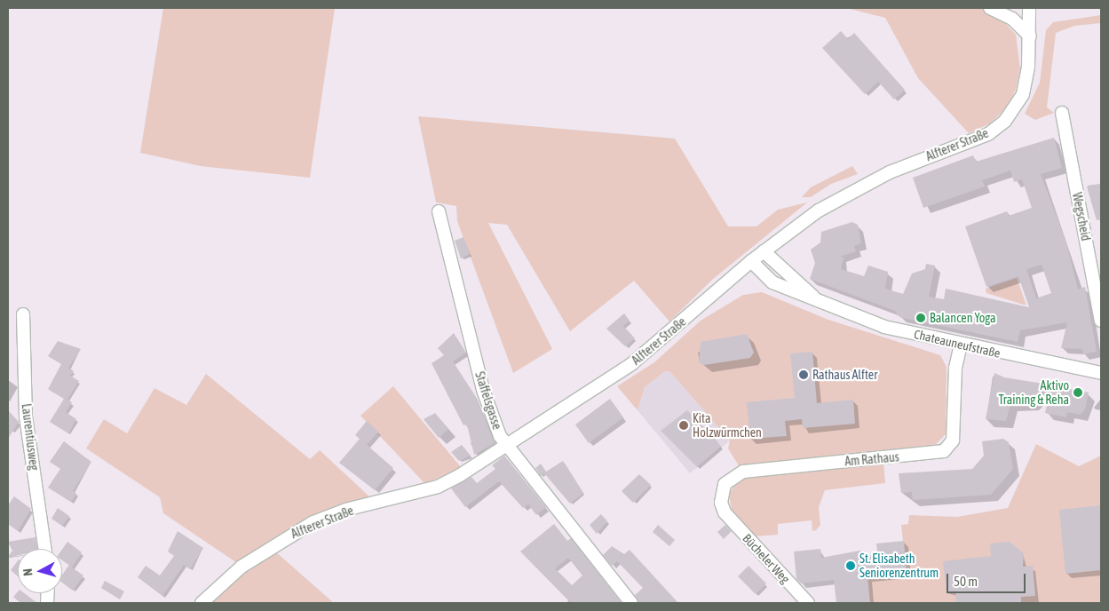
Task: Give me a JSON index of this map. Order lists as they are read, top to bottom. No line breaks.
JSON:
{"streets":{"street":["Alfterer Straße","Wegscheid","Chateauneufstraße","Staffelsgasse","Laurentiusweg","Am Rathaus","Bücheler Weg"]},"crossings":[["Alfterer Straße","Chateauneufstraße"],["Alfterer Straße","Staffelsgasse"],["Chateauneufstraße","Am Rathaus"],["Am Rathaus","Bücheler Weg"]],"places":["Balancen Yoga","Rathaus Alfter","Aktivo Training & Reha","Kita Holzwürmchen","St. Elisabeth Seniorenzentrum"],"scale_bar":"50 m","north":"left"}
